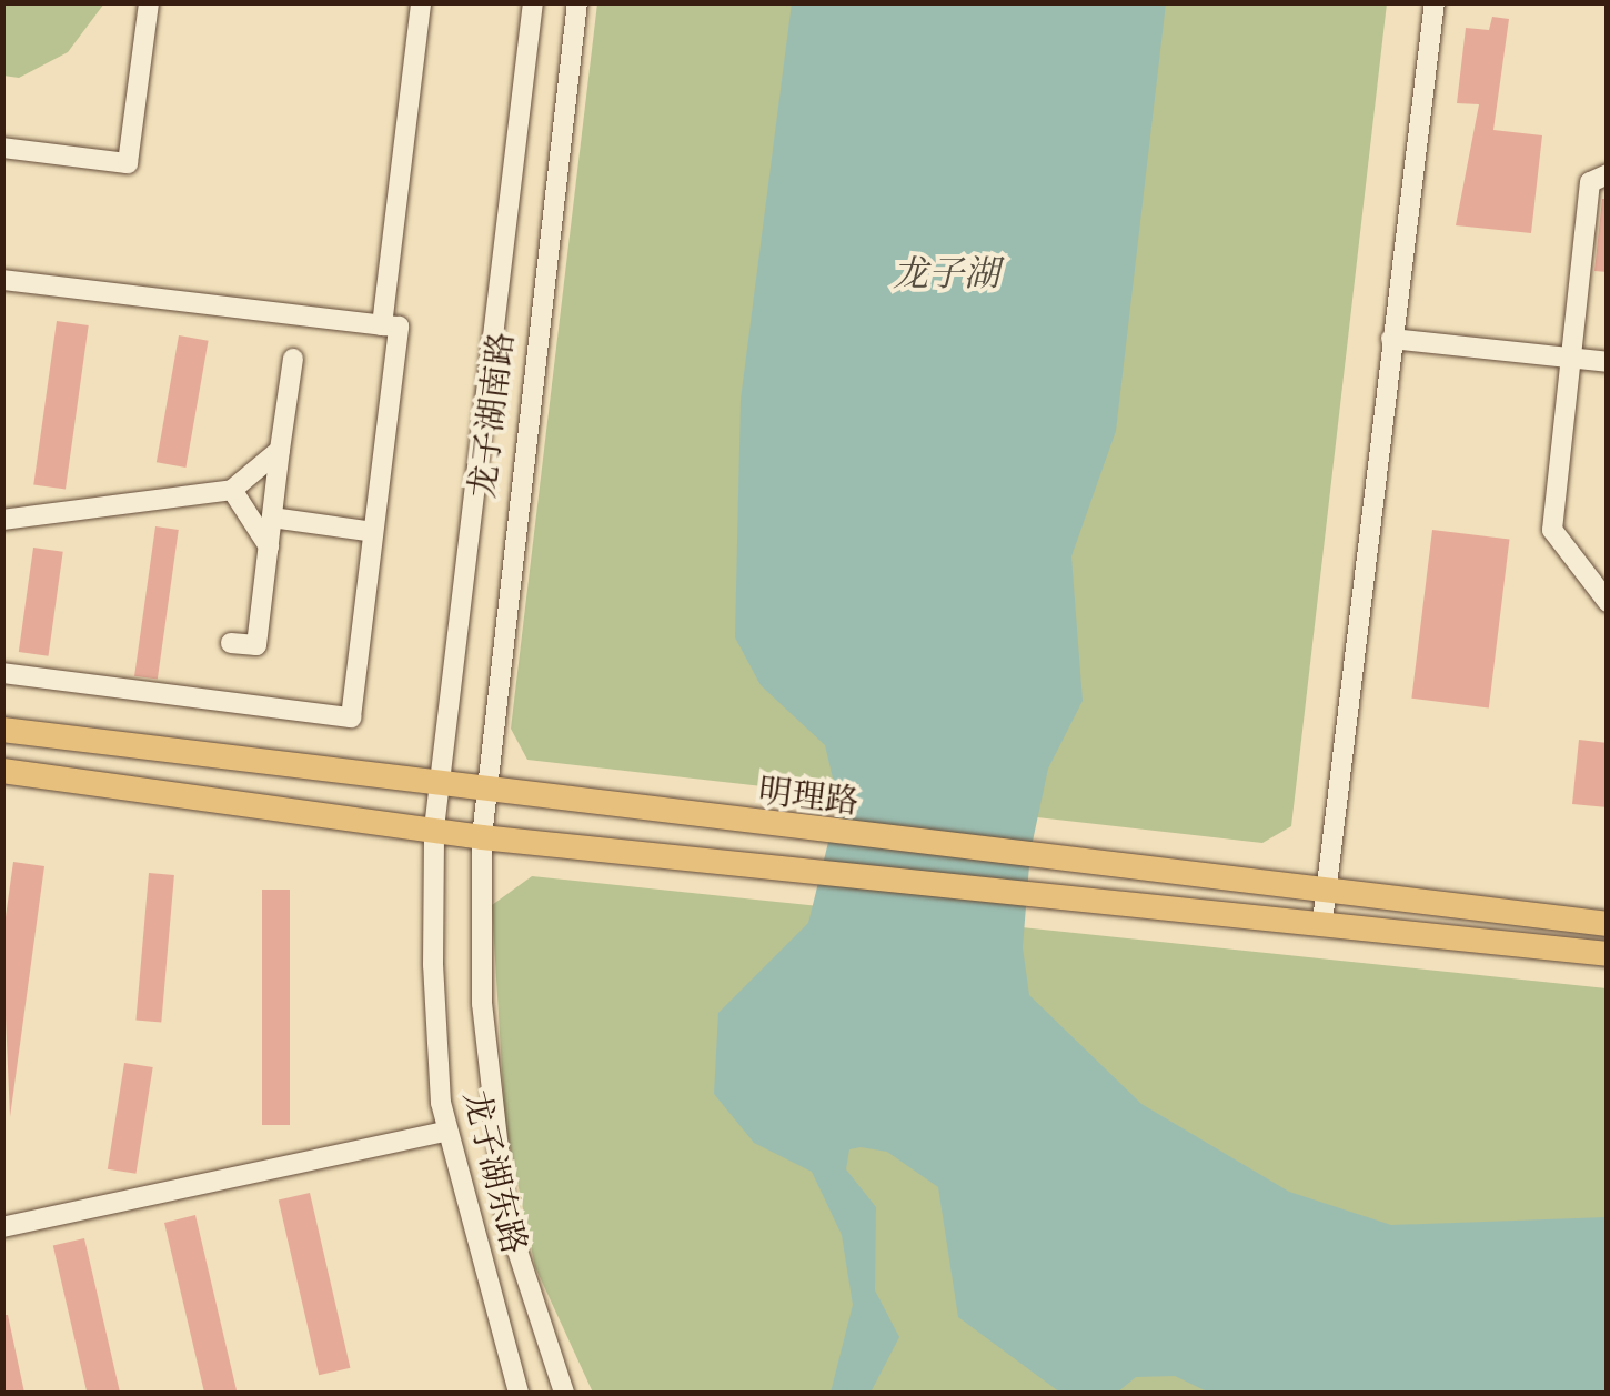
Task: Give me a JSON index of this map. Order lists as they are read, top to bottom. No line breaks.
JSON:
{"streets":{"main road":["明理路"],"street":["龙子湖南路","龙子湖东路"]},"crossings":[["龙子湖南路","明理路"],["龙子湖南路","龙子湖东路"]],"water":["龙子湖"]}
